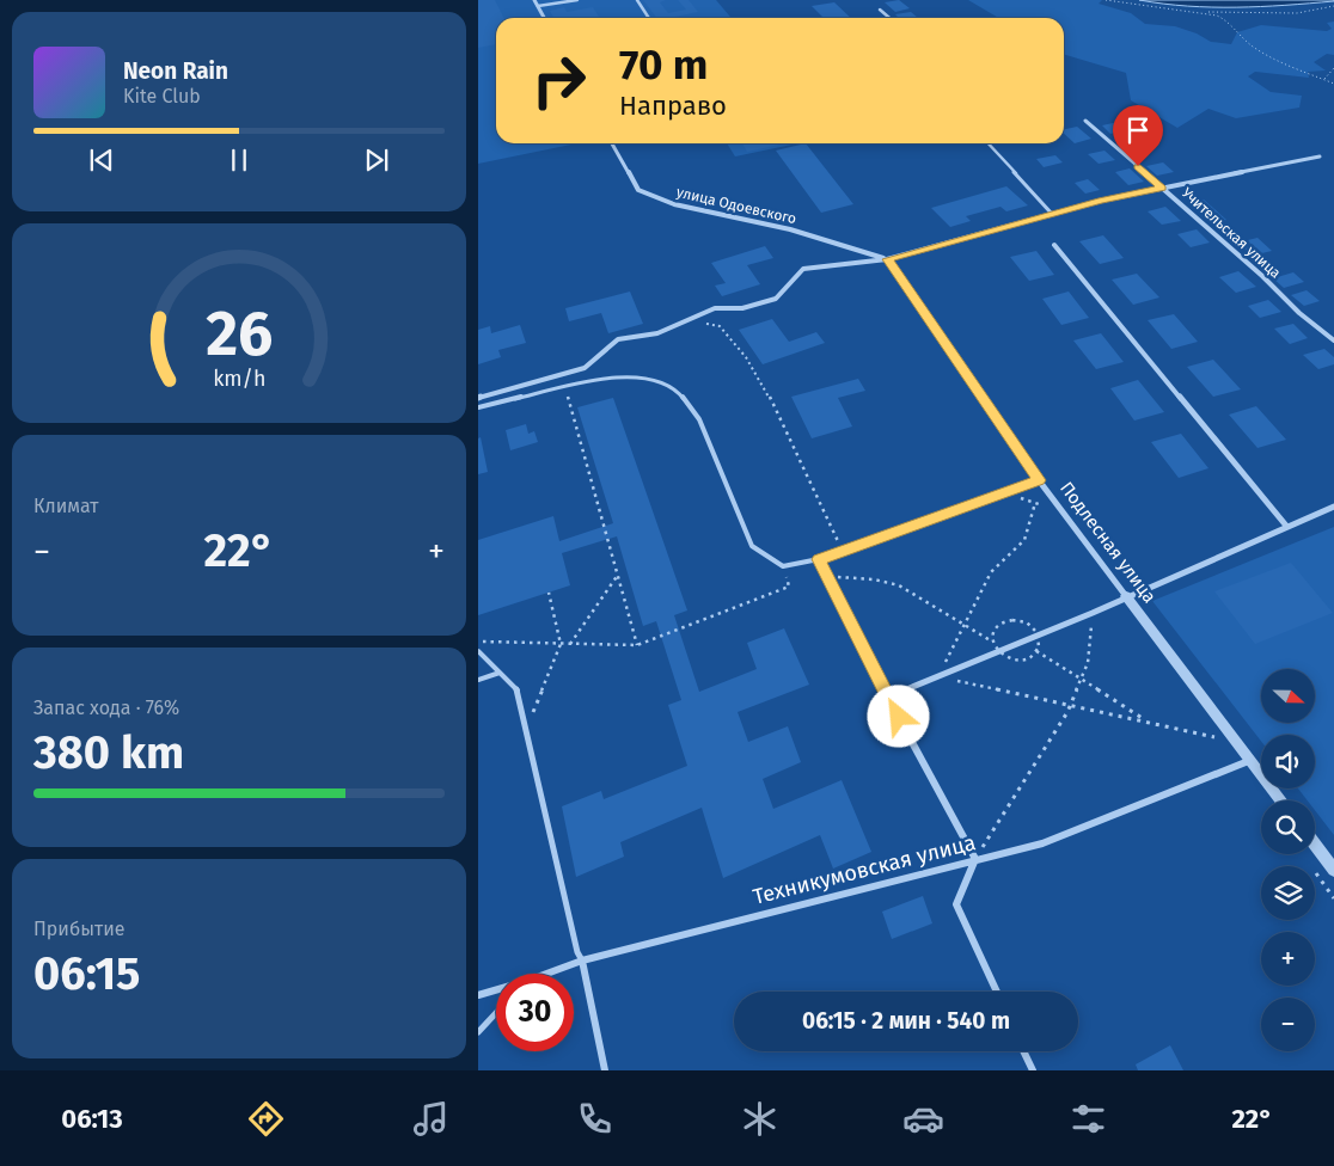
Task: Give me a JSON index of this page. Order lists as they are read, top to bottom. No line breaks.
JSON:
{"streets":{"street":["улица Одоевского","Учительская улица","Подлесная улица","Техникумовская улица"]},"crossings":[["улица Одоевского","Подлесная улица"],["Подлесная улица","Техникумовская улица"]],"north":"right","page":{"turn":["70 m","Направо"],"song":["Neon Rain","Kite Club"],"tile":["Климат",["Запас хода · 76%","380 km"],["Прибытие","06:15"]],"heat":["−","22°","+"],"map_buttons":["+","−"],"limit":"30","trip":"06:15 · 2 мин · 540 m","tabs":["06:13","22°"],"gauge":["26","km/h"]}}
